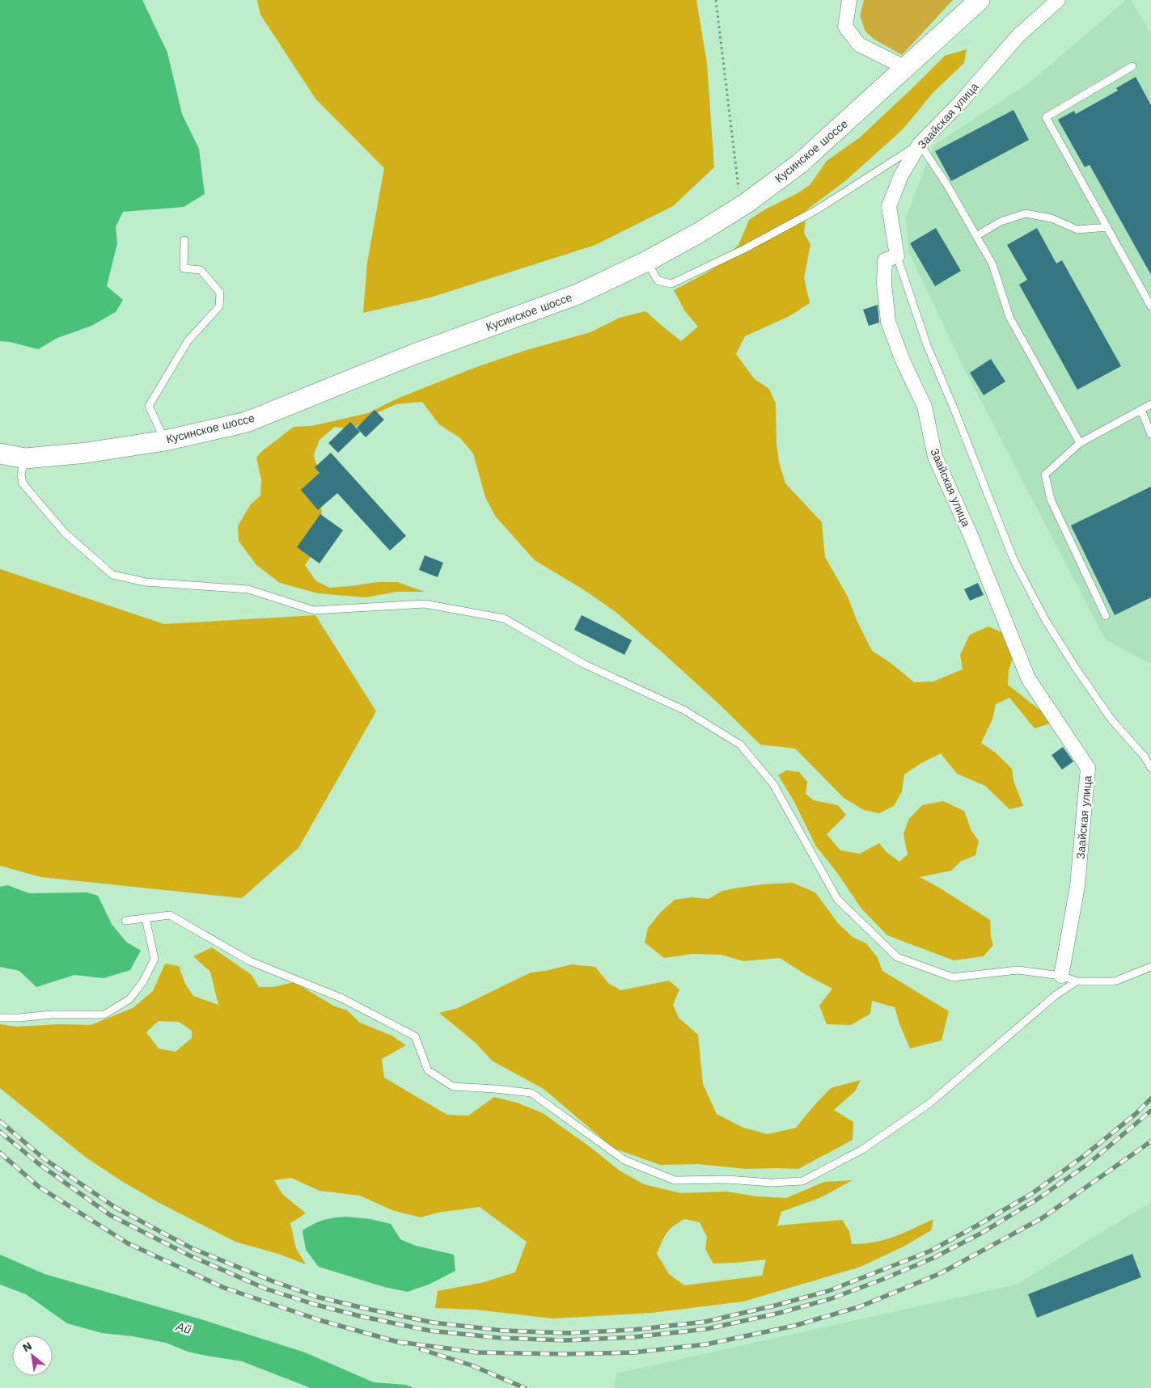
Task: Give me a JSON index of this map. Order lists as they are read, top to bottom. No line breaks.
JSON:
{"streets":{"main road":["Кусинское шоссе"],"street":["Заайская улица"]},"water":["Ай"],"north":"top left"}
